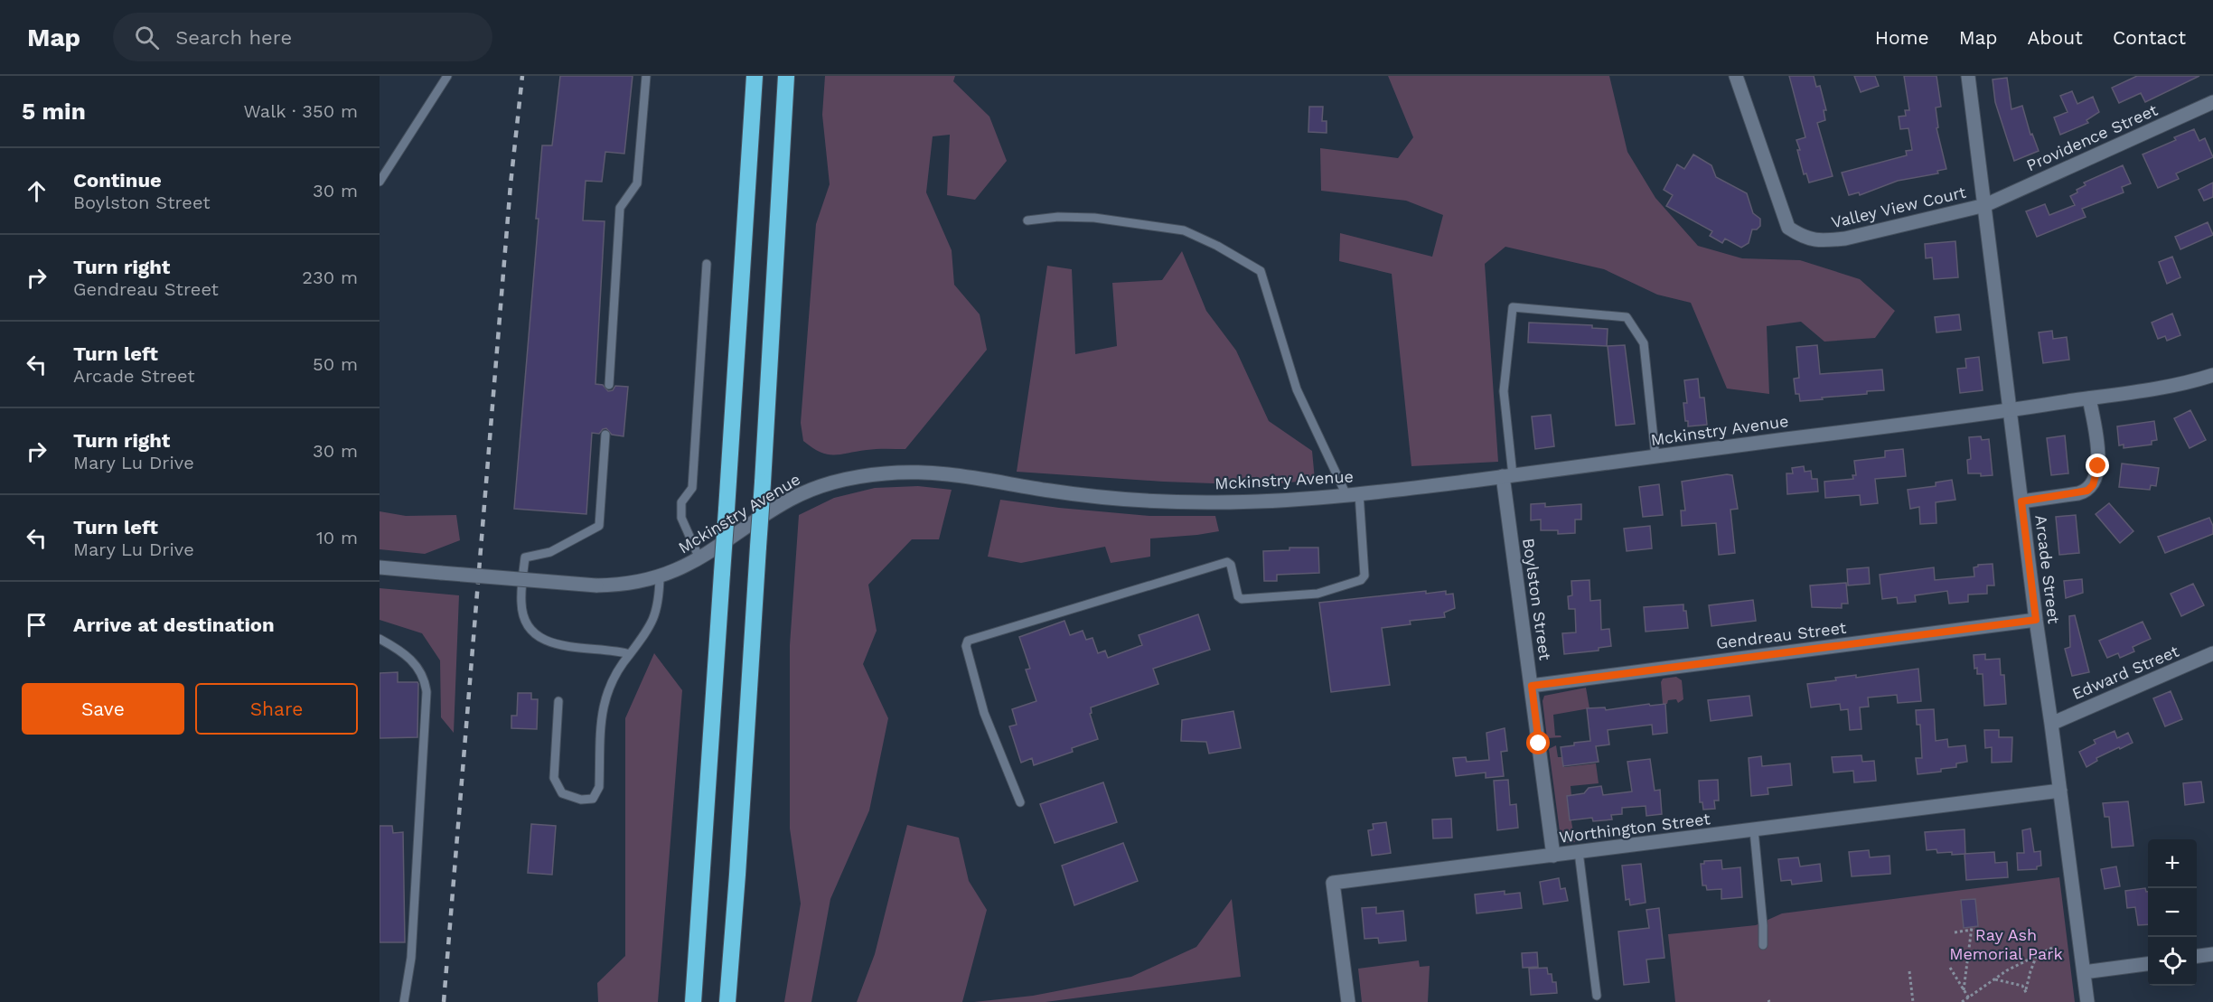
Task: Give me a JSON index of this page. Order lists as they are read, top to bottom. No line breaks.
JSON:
{"streets":{"street":["Providence Street","Valley View Court","Mckinstry Avenue","Arcade Street","Boylston Street","Gendreau Street","Edward Street","Worthington Street"]},"crossings":[["Providence Street","Valley View Court"],["Providence Street","Arcade Street"],["Valley View Court","Arcade Street"],["Mckinstry Avenue","Arcade Street"],["Mckinstry Avenue","Boylston Street"],["Arcade Street","Gendreau Street"],["Arcade Street","Edward Street"],["Arcade Street","Worthington Street"],["Boylston Street","Gendreau Street"],["Boylston Street","Worthington Street"]],"parks":["Ray Ash Memorial Park"],"page":{"header":"Map","search":"Search here","nav":["Home","Map","About","Contact"],"heading":["5 min","Walk · 350 m"],"list":[["Continue","Boylston Street","30 m"],["Turn right","Gendreau Street","230 m"],["Turn left","Arcade Street","50 m"],["Turn right","Mary Lu Drive","30 m"],["Turn left","Mary Lu Drive","10 m"],"Arrive at destination"],"buttons":["Save","Share"],"map_buttons":["+","−"]}}
